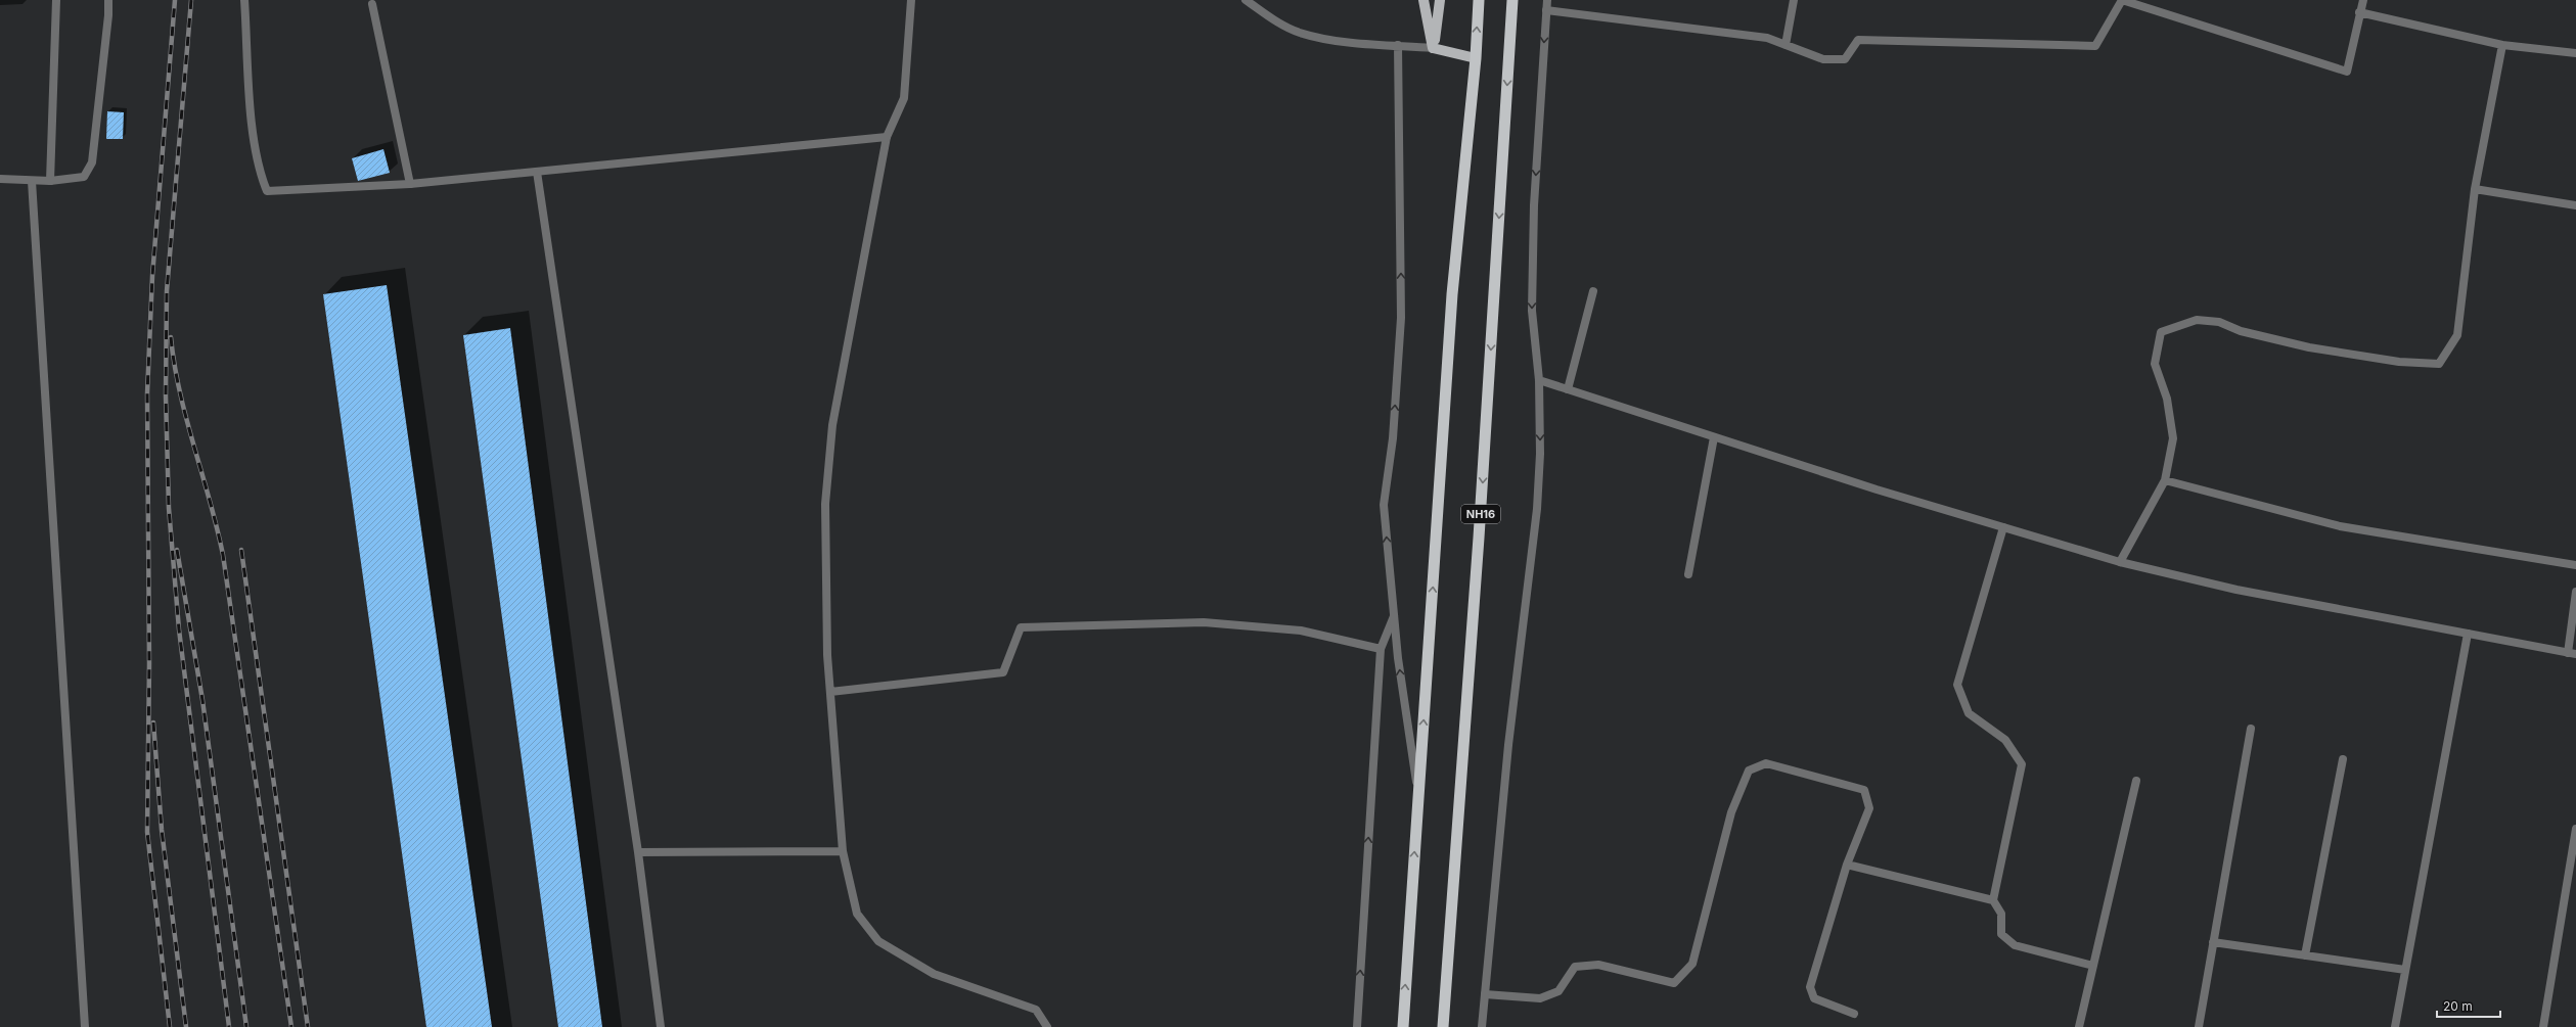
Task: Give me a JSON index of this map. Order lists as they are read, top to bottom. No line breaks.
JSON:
{"streets":{"highway":["NH16"]},"scale_bar":"20 m"}
